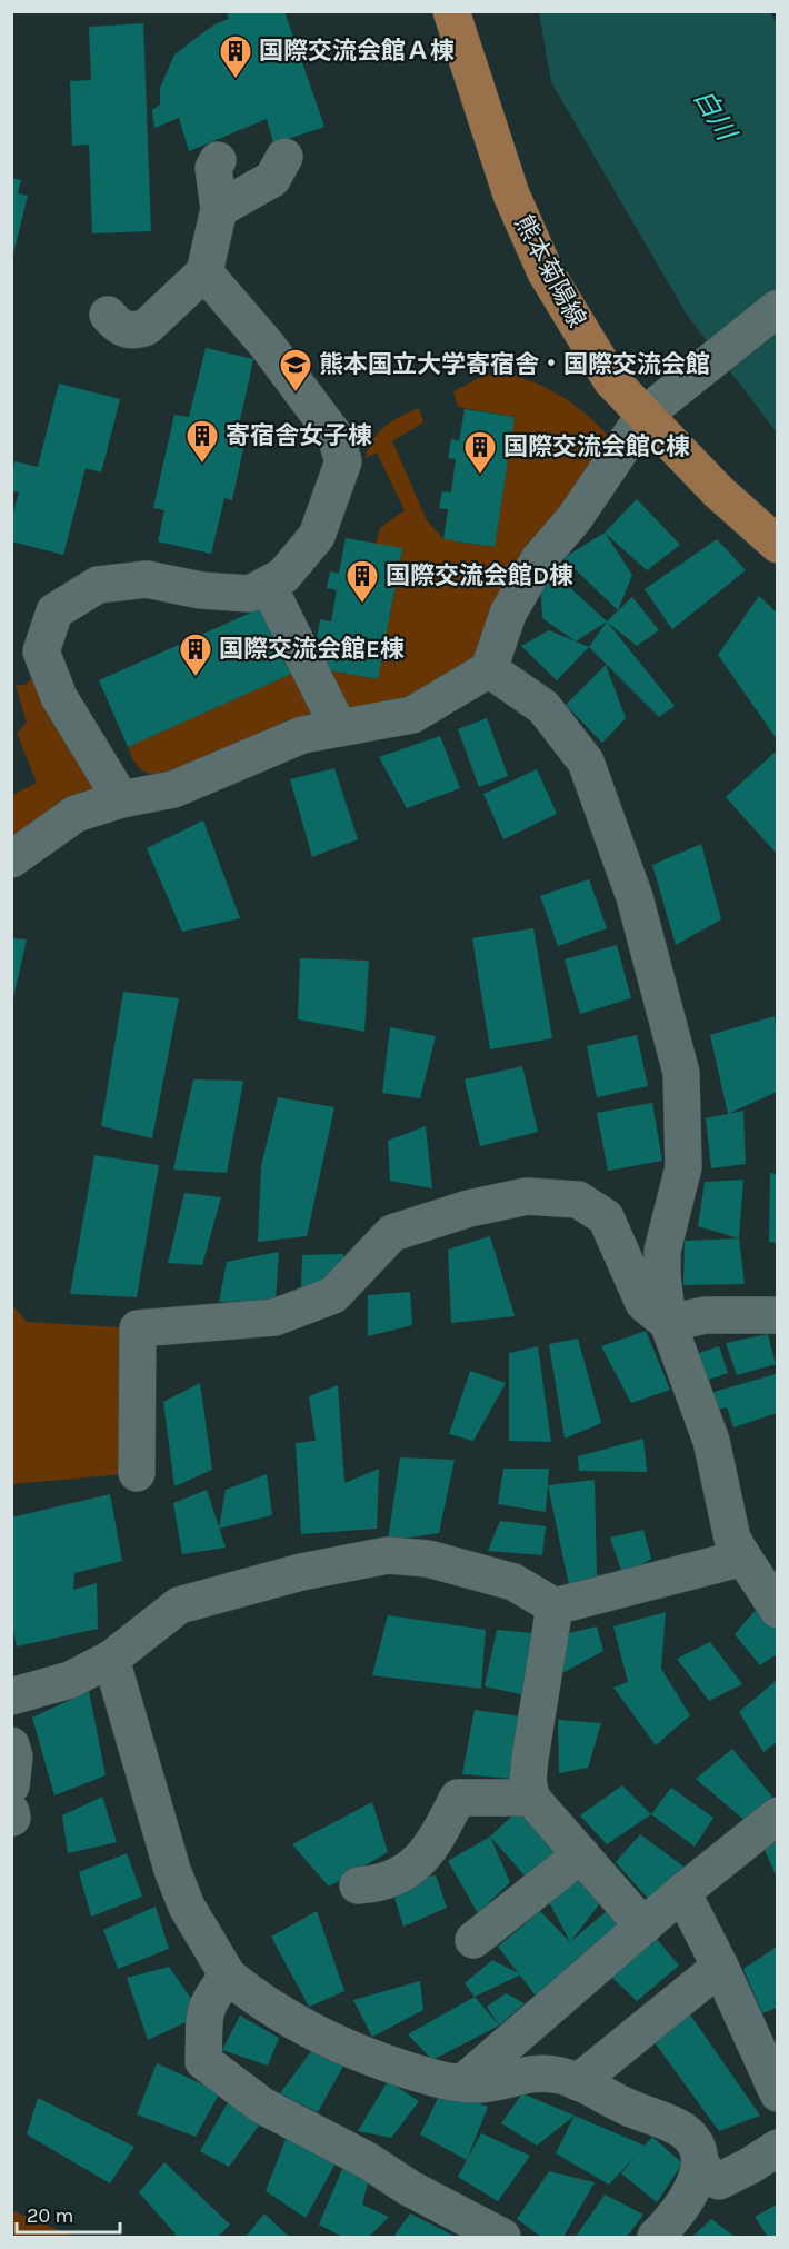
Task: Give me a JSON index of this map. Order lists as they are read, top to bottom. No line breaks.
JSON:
{"streets":{"main road":["熊本菊陽線"]},"water":["白川"],"places":{"building":["国際交流会館Ａ棟","寄宿舎女子棟","国際交流会館C棟","国際交流会館D棟","国際交流会館E棟"],"school or university":["熊本国立大学寄宿舎・国際交流会館"]},"scale_bar":"20 m"}
